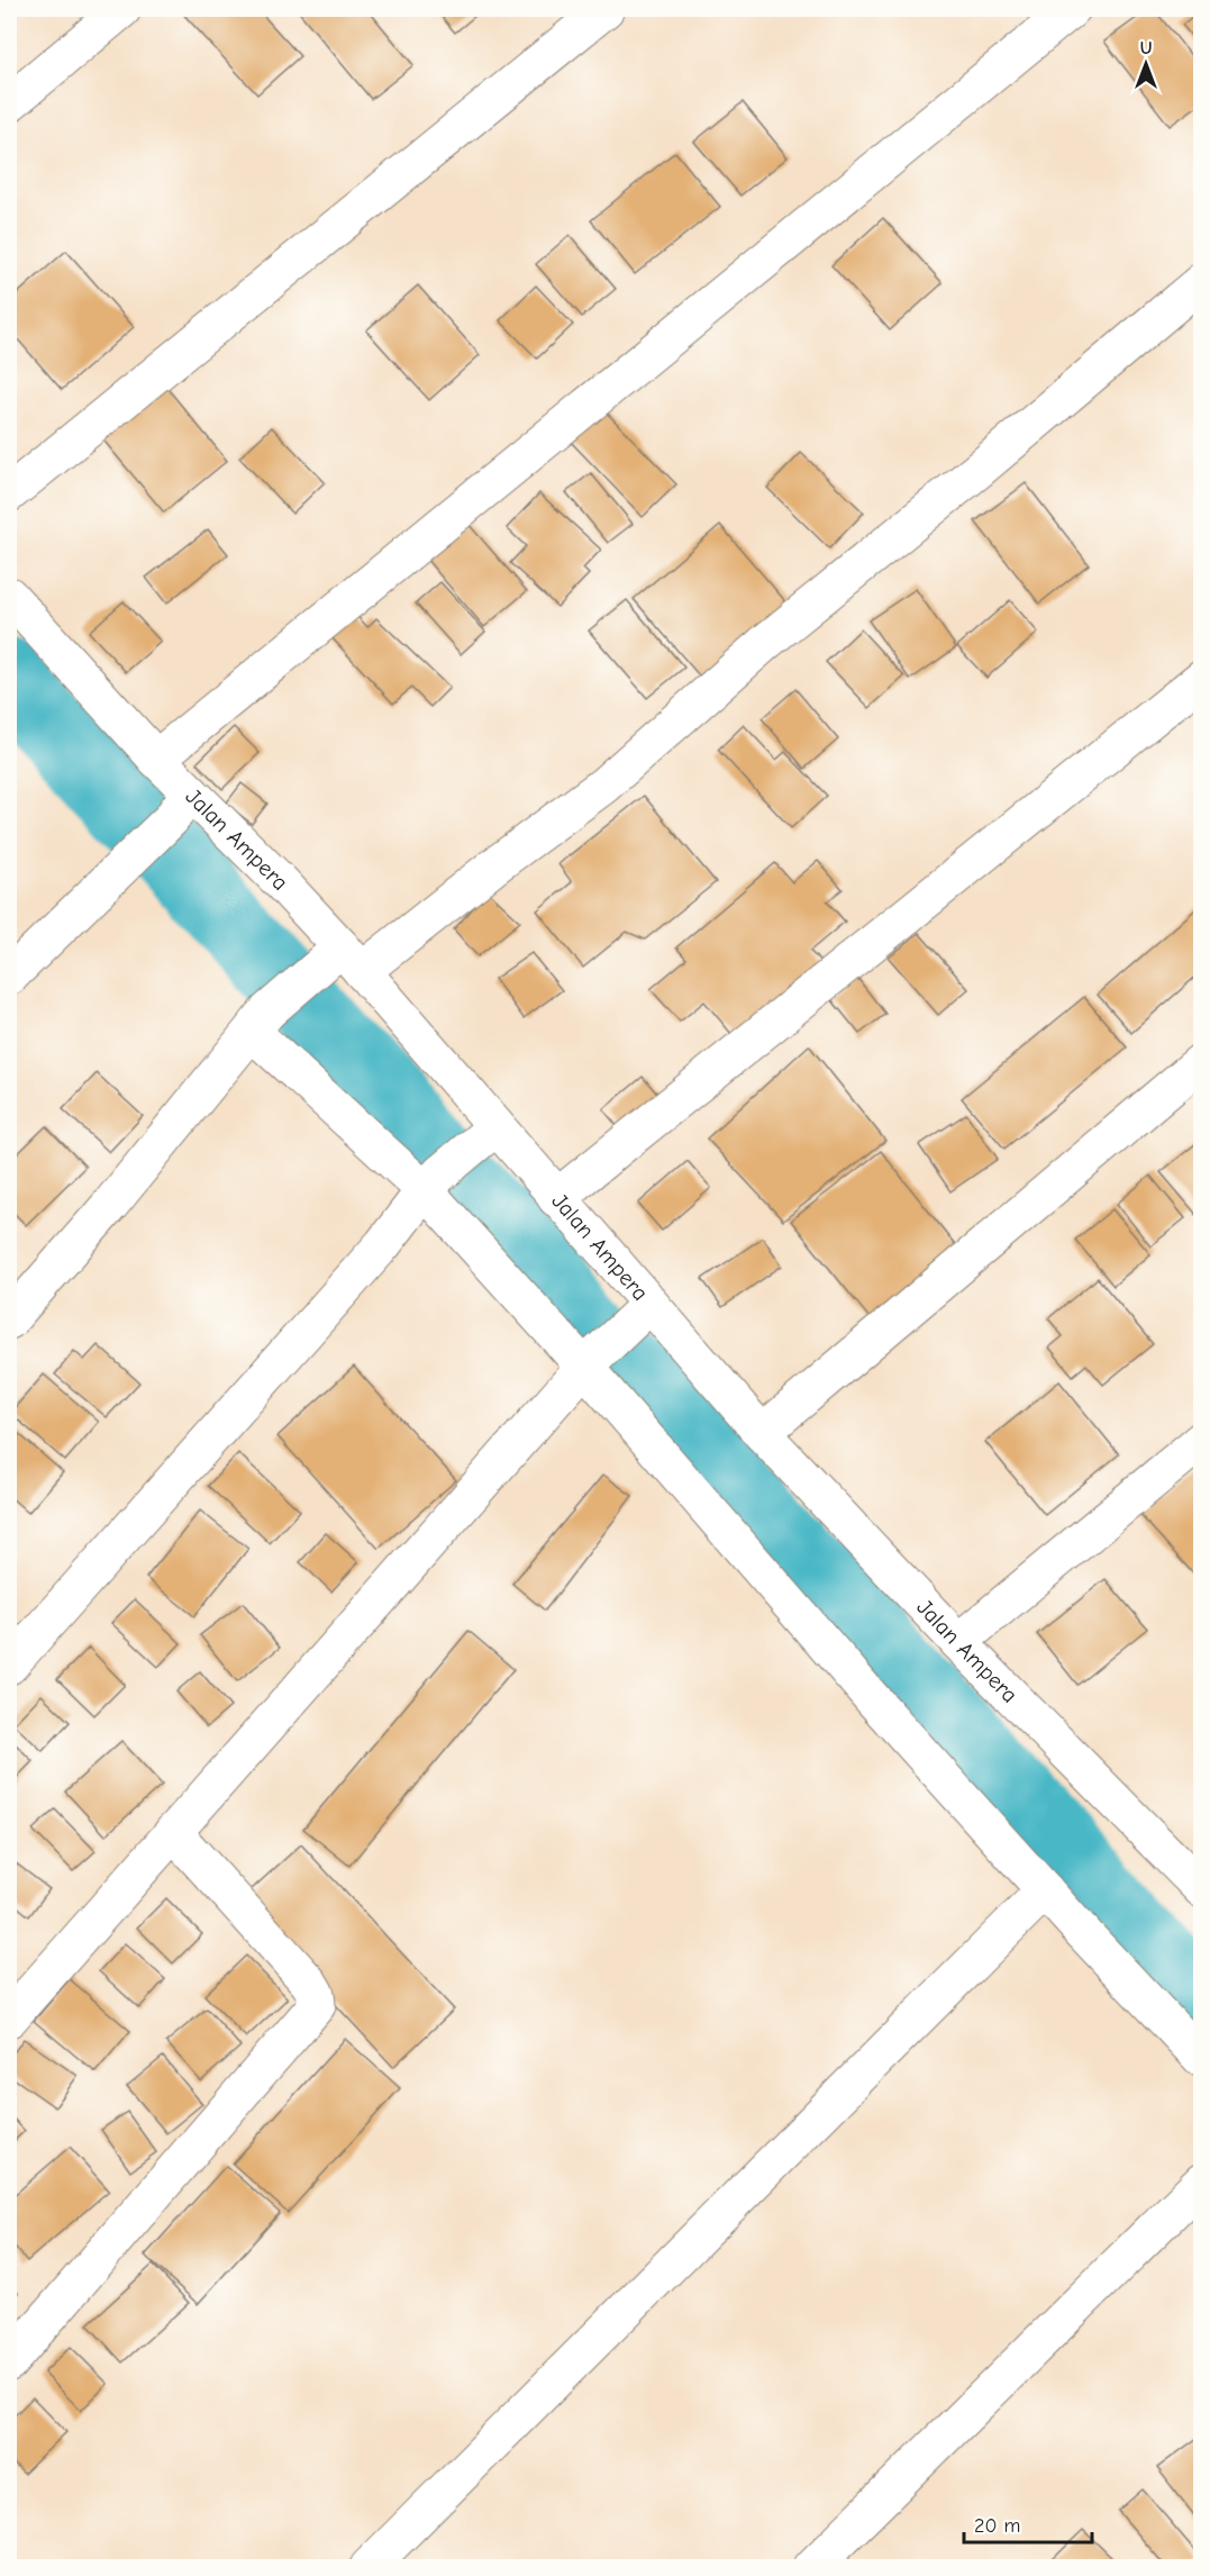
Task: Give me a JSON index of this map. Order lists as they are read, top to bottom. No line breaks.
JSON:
{"streets":{"street":["Jalan Ampera"]},"scale_bar":"20 m","north":"top"}
